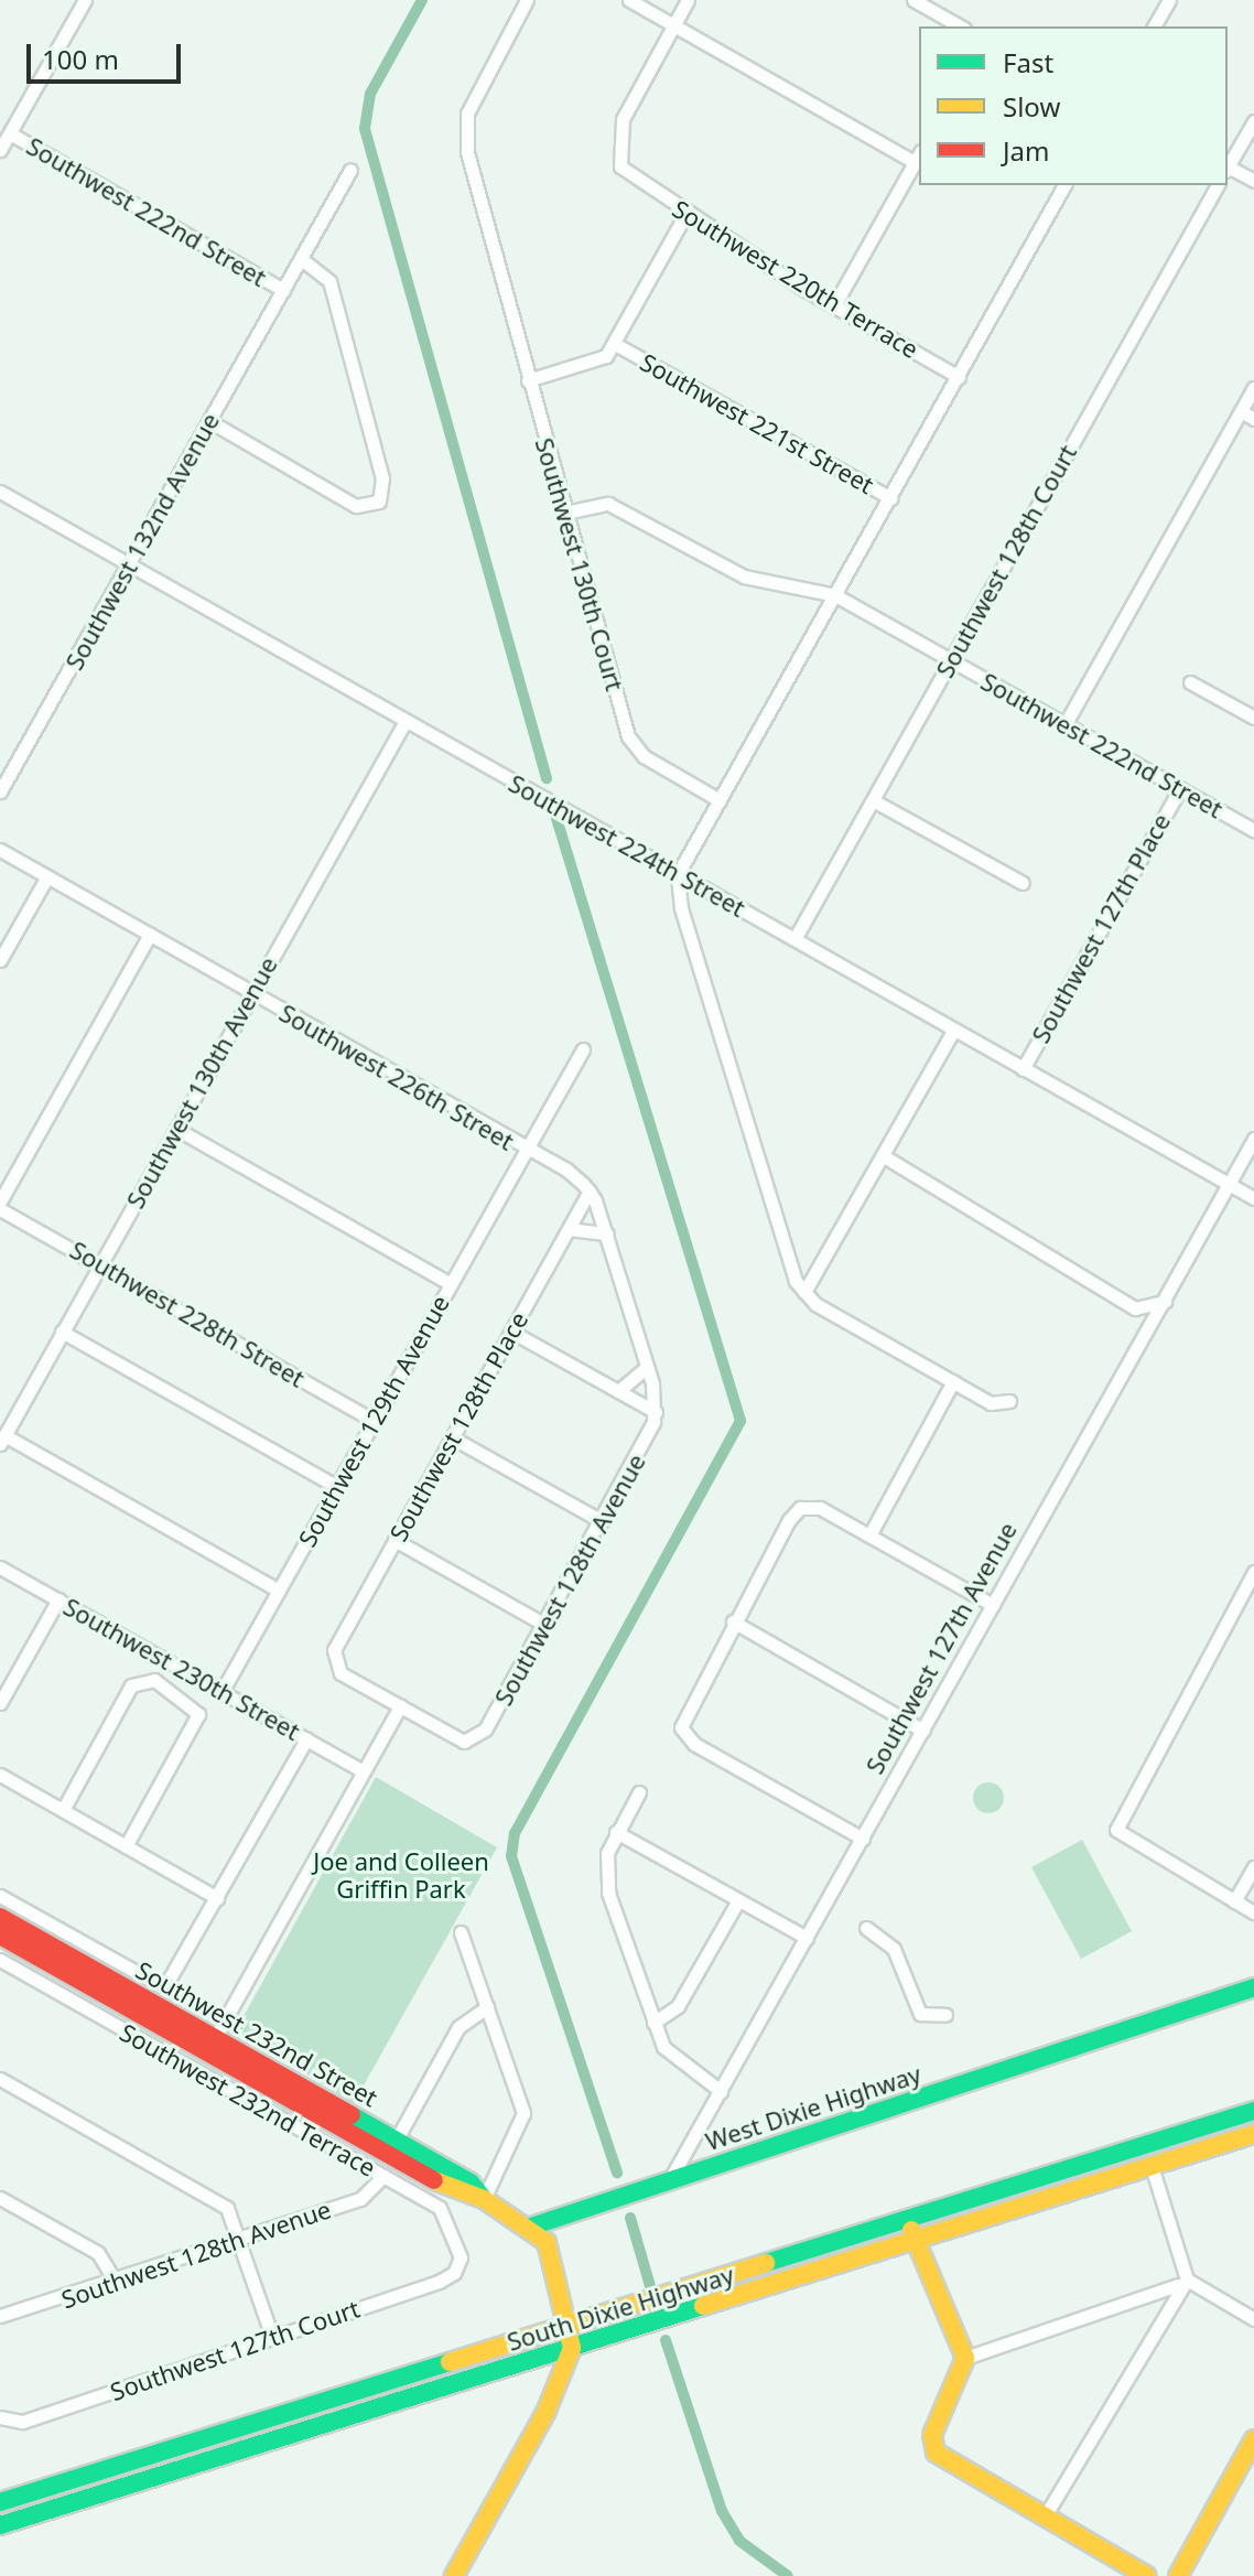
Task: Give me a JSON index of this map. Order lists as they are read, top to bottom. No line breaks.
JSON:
{"streets":{"main road":["Southwest 232nd Street","West Dixie Highway","South Dixie Highway"],"street":["Southwest 222nd Street","Southwest 220th Terrace","Southwest 221st Street","Southwest 132nd Avenue","Southwest 128th Court","Southwest 130th Court","Southwest 224th Street","Southwest 127th Place","Southwest 226th Street","Southwest 130th Avenue","Southwest 228th Street","Southwest 129th Avenue","Southwest 128th Place","Southwest 128th Avenue","Southwest 127th Avenue","Southwest 230th Street","Southwest 232nd Terrace","Southwest 127th Court"]},"crossings":[["Southwest 222nd Street","Southwest 132nd Avenue"],["Southwest 222nd Street","Southwest 128th Court"],["Southwest 222nd Street","Southwest 130th Court"],["Southwest 222nd Street","Southwest 127th Place"],["Southwest 221st Street","Southwest 130th Court"],["Southwest 132nd Avenue","Southwest 224th Street"],["Southwest 128th Court","Southwest 224th Street"],["Southwest 224th Street","Southwest 127th Place"],["Southwest 224th Street","Southwest 130th Avenue"],["Southwest 224th Street","Southwest 127th Avenue"],["Southwest 226th Street","Southwest 130th Avenue"],["Southwest 226th Street","Southwest 129th Avenue"],["Southwest 226th Street","Southwest 128th Place"],["Southwest 130th Avenue","Southwest 228th Street"],["Southwest 228th Street","Southwest 129th Avenue"],["Southwest 129th Avenue","Southwest 230th Street"],["Southwest 128th Place","Southwest 128th Avenue"],["Southwest 128th Avenue","Southwest 232nd Terrace"],["Southwest 127th Avenue","West Dixie Highway"],["Southwest 232nd Street","West Dixie Highway"],["Southwest 232nd Street","South Dixie Highway"],["Southwest 232nd Terrace","Southwest 127th Court"]],"parks":["Joe and Colleen Griffin Park"],"legend":["Fast","Slow","Jam"],"scale_bar":"100 m"}
